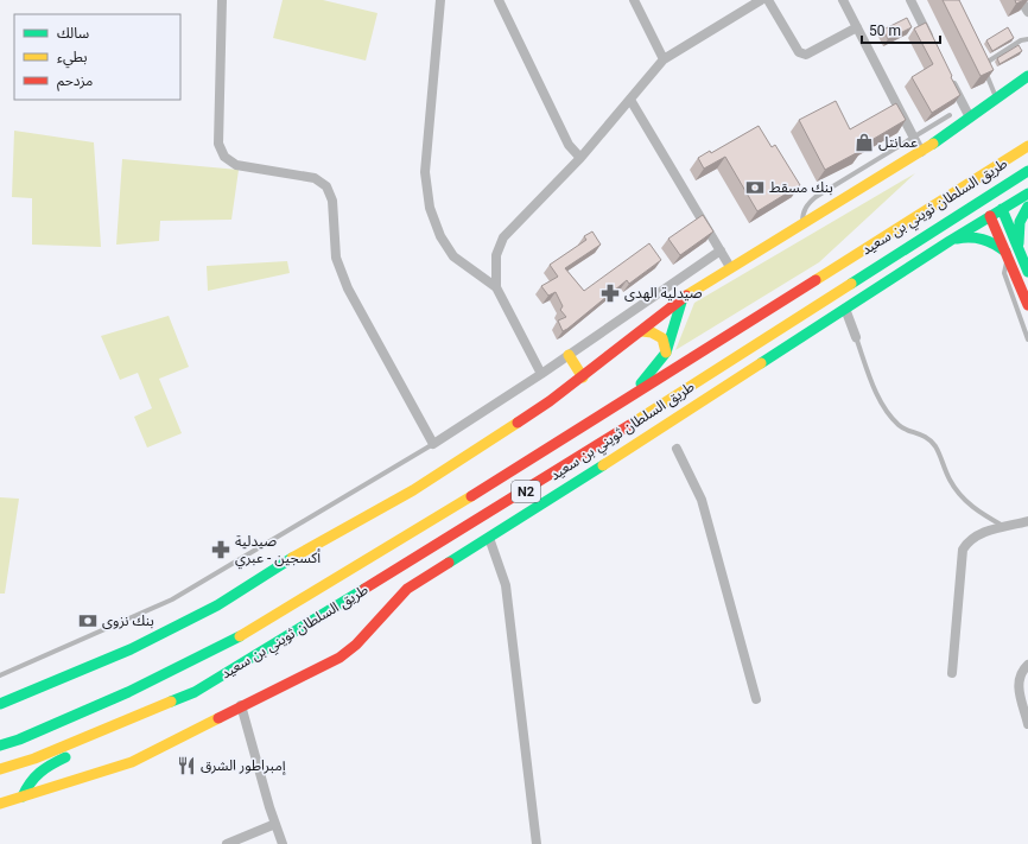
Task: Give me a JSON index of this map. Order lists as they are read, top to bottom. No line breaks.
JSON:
{"streets":{"main road":["طريق السلطان ثويني بن سعيد","N2"]},"places":{"shop":["عمانتل"],"bank":["بنك مسقط","بنك نزوى"],"pharmacy":["صيدلية الهدى","صيدلية أكسجين - عبري"],"restaurant":["إمبراطور الشرق"]},"legend":["سالك","بطيء","مزدحم"],"scale_bar":"50 m"}
